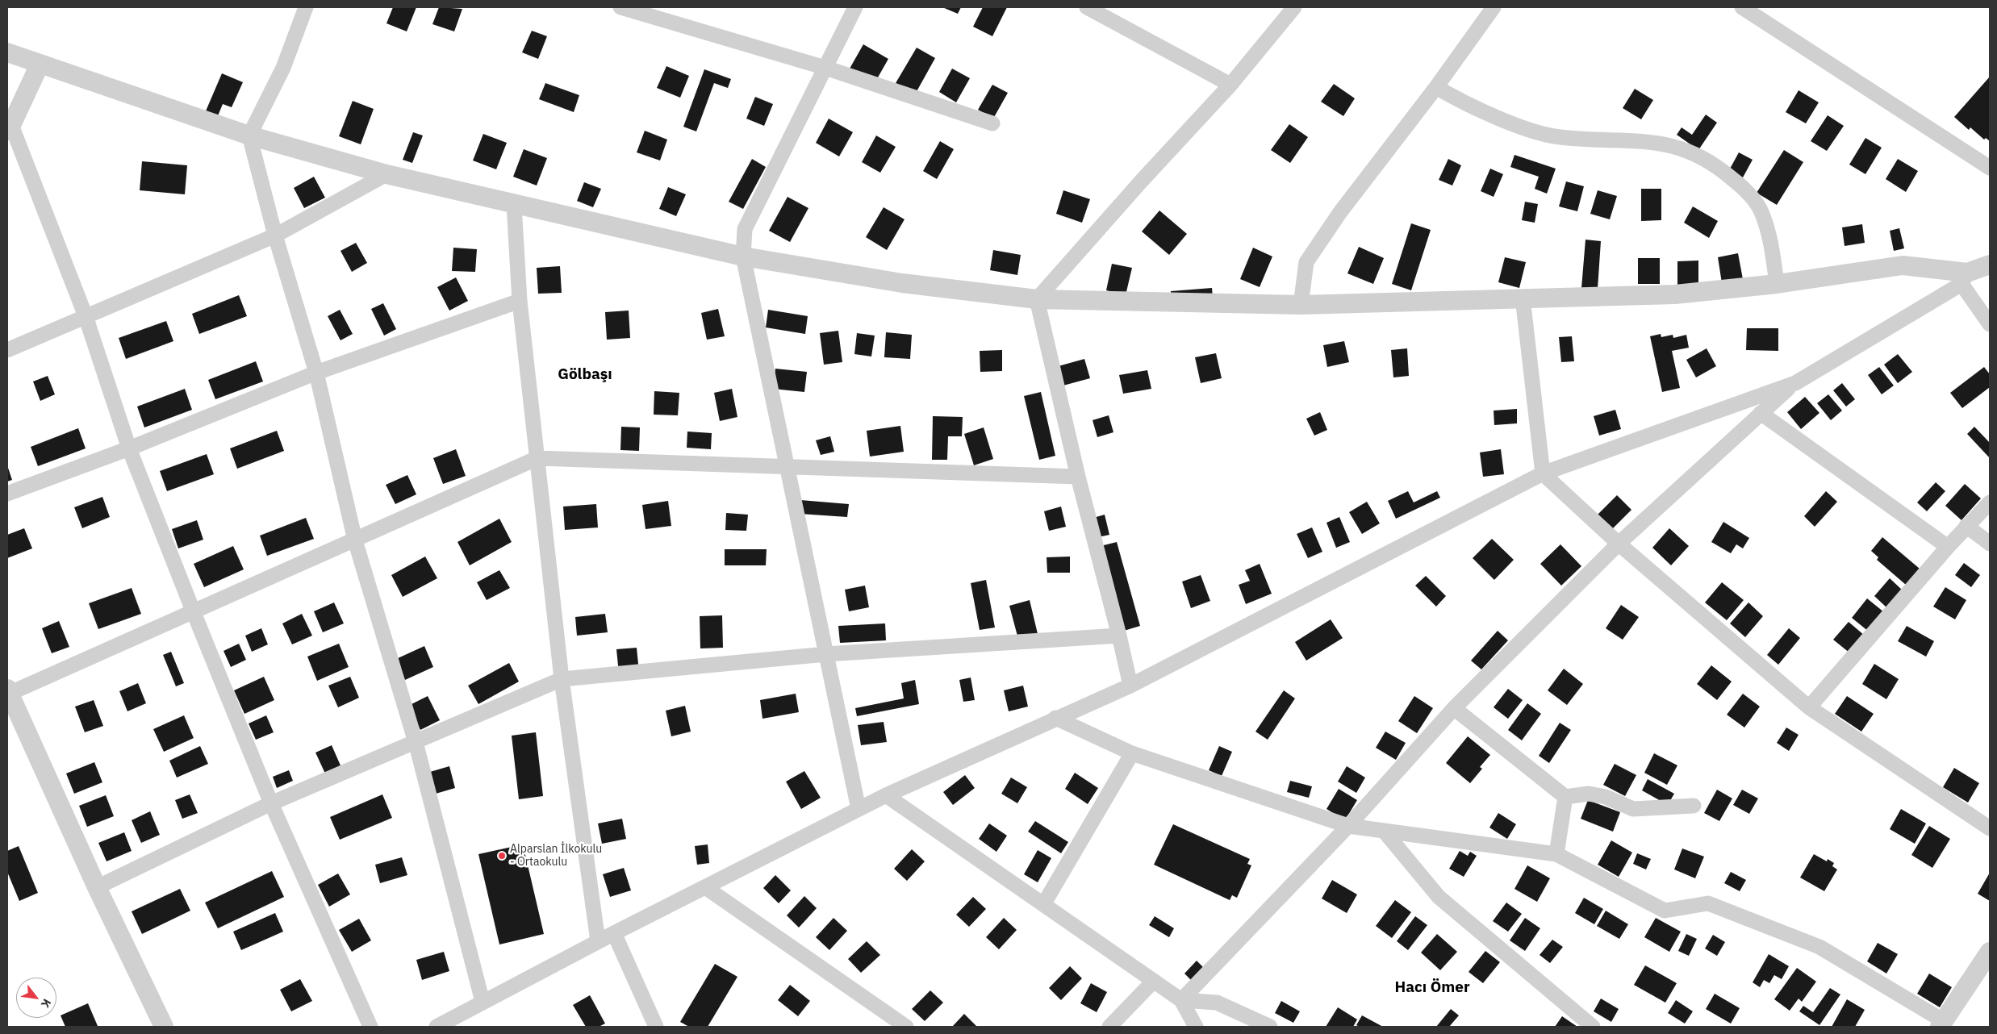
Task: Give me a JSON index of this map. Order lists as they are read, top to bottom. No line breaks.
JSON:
{"districts":["Gölbaşı","Hacı Ömer"],"places":["Alparslan İlkokulu - Ortaokulu"],"north":"bottom right"}
